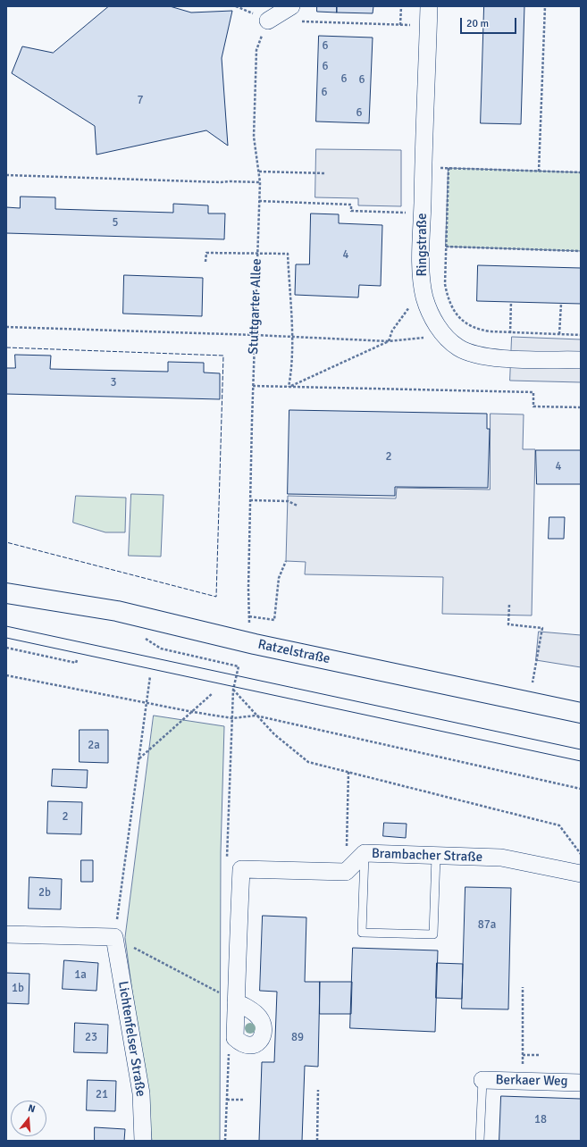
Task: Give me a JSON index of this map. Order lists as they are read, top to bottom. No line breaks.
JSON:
{"streets":{"main road":["Ratzelstraße"],"street":["Ringstraße","Brambacher Straße","Lichtenfelser Straße","Berkaer Weg"],"path":["Stuttgarter Allee"]},"house_numbers":["6","6","6","6","6","7","6","5","4","3","2","4","2a","2","2b","87a","1a","1b","23","89","21","18"],"scale_bar":"20 m","north":"top"}
